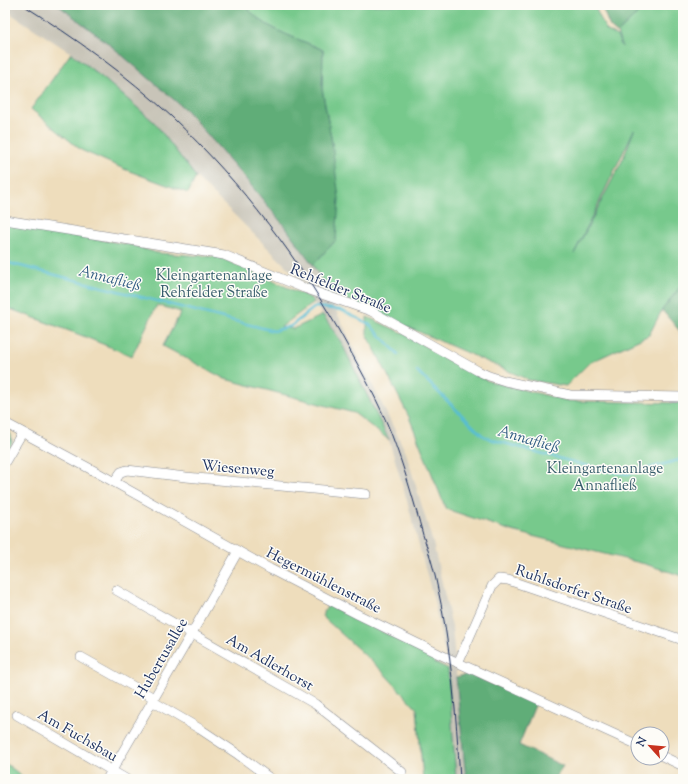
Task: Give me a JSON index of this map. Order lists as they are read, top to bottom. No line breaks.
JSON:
{"streets":{"street":["Rehfelder Straße","Wiesenweg","Hegermühlenstraße","Ruhlsdorfer Straße","Hubertusallee","Am Adlerhorst","Am Fuchsbau"]},"crossings":[["Wiesenweg","Hegermühlenstraße"],["Hegermühlenstraße","Ruhlsdorfer Straße"],["Hegermühlenstraße","Hubertusallee"],["Hubertusallee","Am Adlerhorst"],["Hubertusallee","Am Fuchsbau"]],"water":["Annafließ"],"parks":["Kleingartenanlage Rehfelder Straße","Kleingartenanlage Annafließ"],"north":"top left"}
